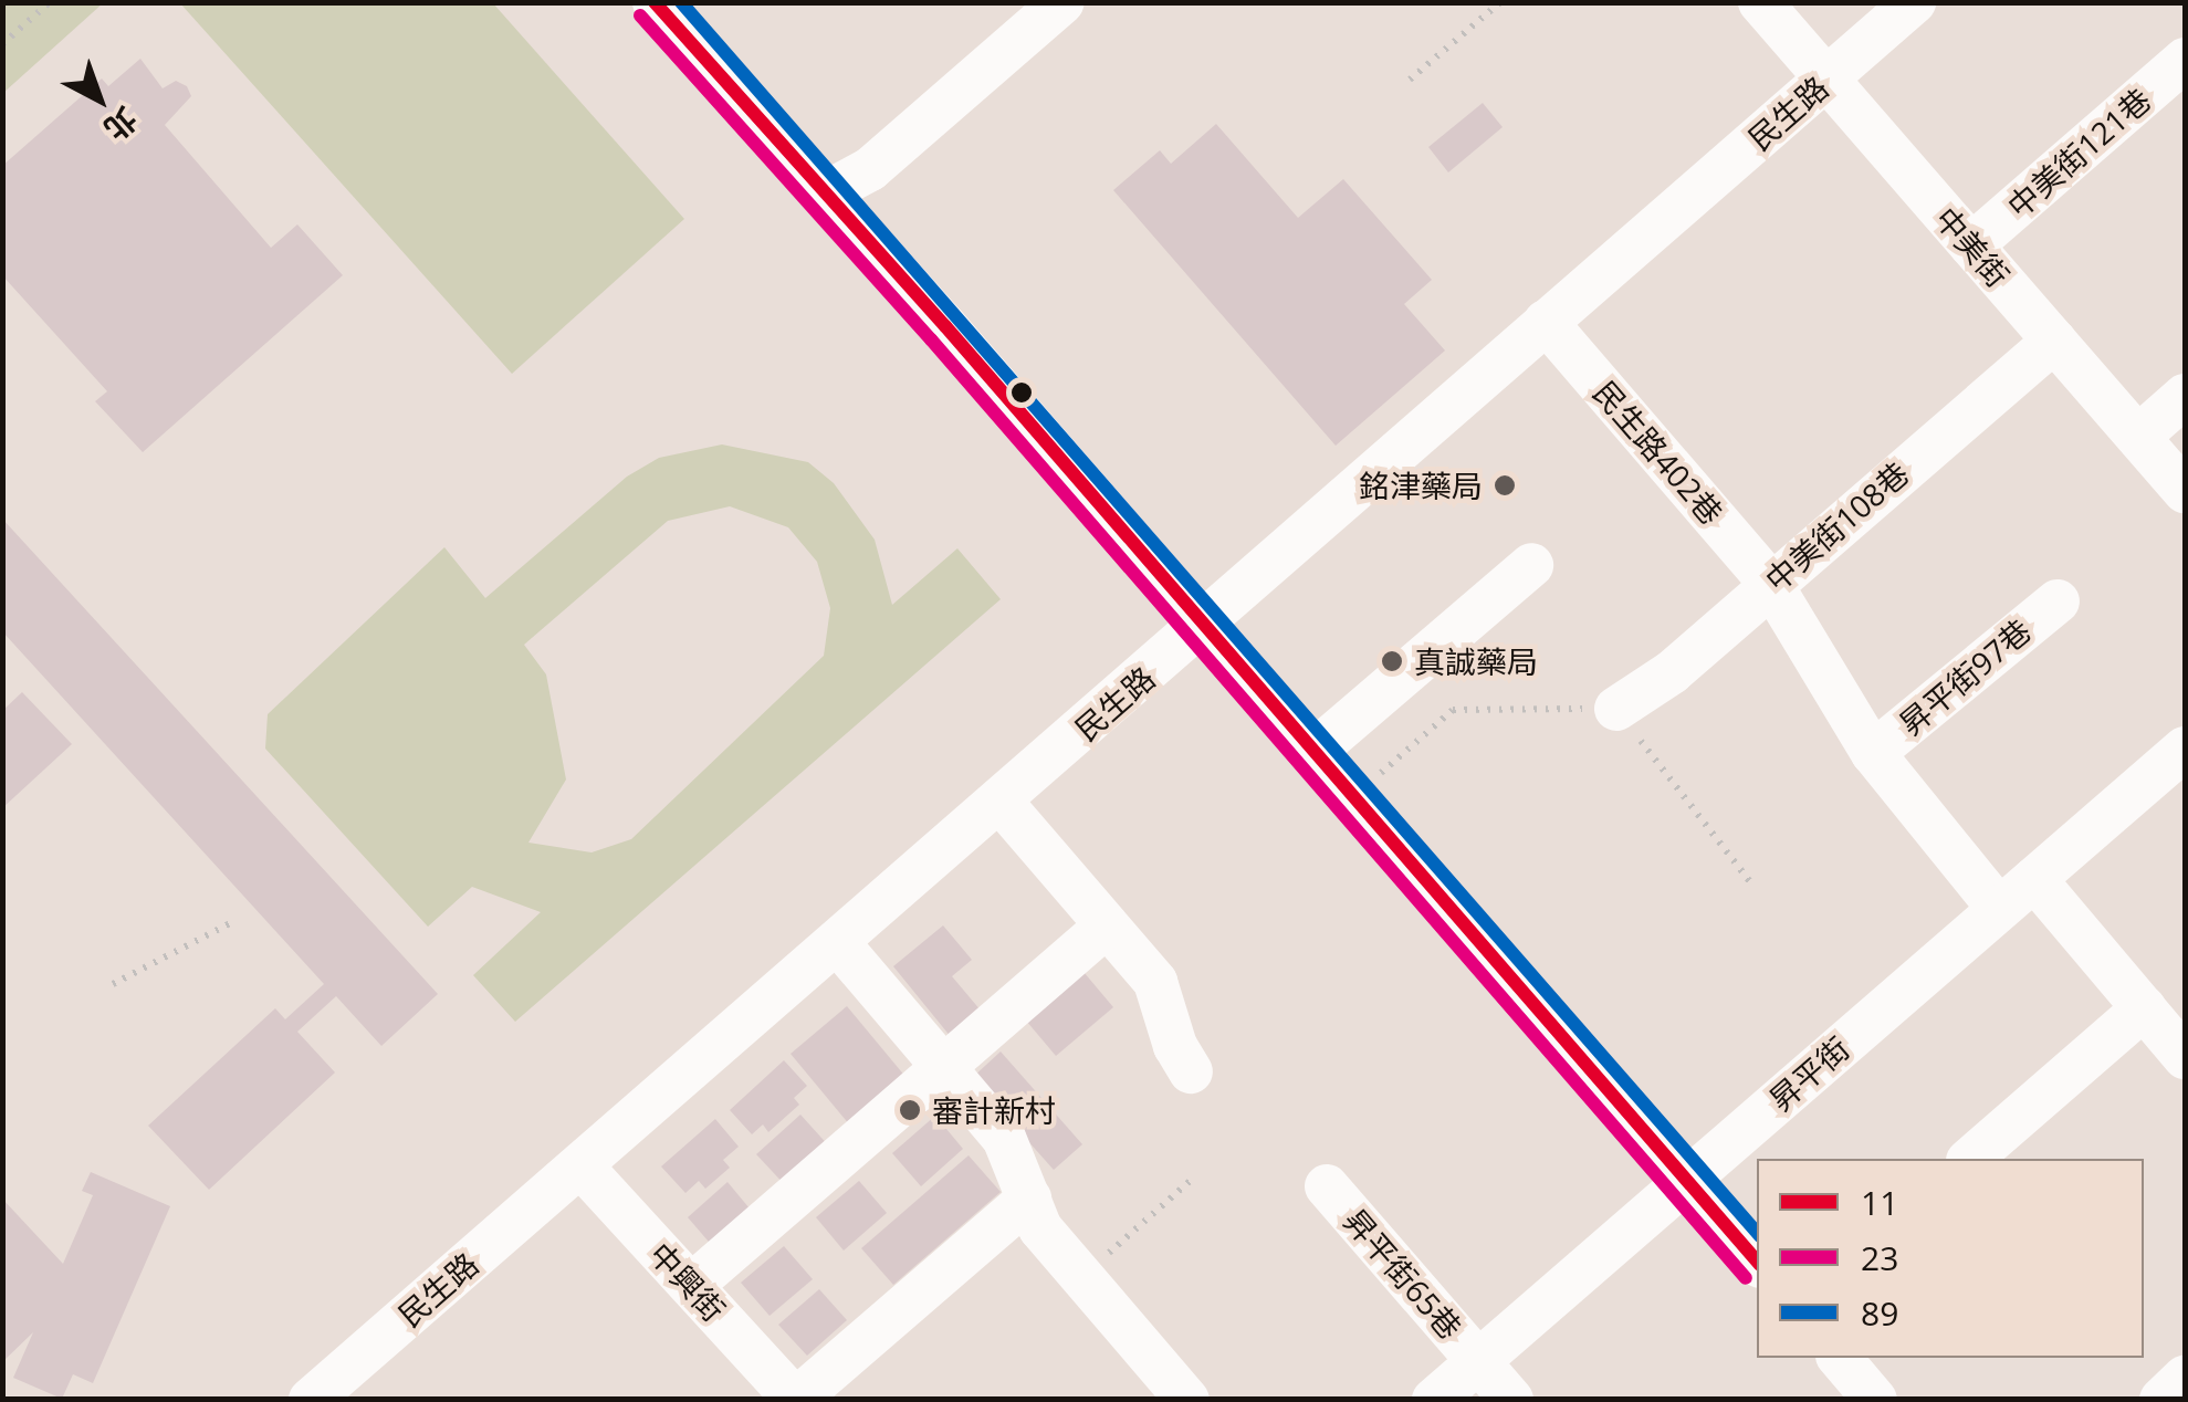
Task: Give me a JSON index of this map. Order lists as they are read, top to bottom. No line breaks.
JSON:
{"streets":{"street":["民生路","中美街121巷","中美街","民生路402巷","中美街108巷","昇平街97巷","昇平街","昇平街65巷","中興街"]},"crossings":[["民生路","中美街"],["民生路","民生路402巷"],["民生路","中興街"],["中美街121巷","中美街"],["中美街","中美街108巷"],["民生路402巷","中美街108巷"],["民生路402巷","昇平街97巷"],["中美街108巷","昇平街97巷"],["昇平街97巷","昇平街"],["昇平街","昇平街65巷"]],"places":["銘津藥局","真誠藥局","審計新村"],"lines":["transit line 11","transit line 89","transit line 23"],"legend":["11","23","89"],"north":"bottom right"}
